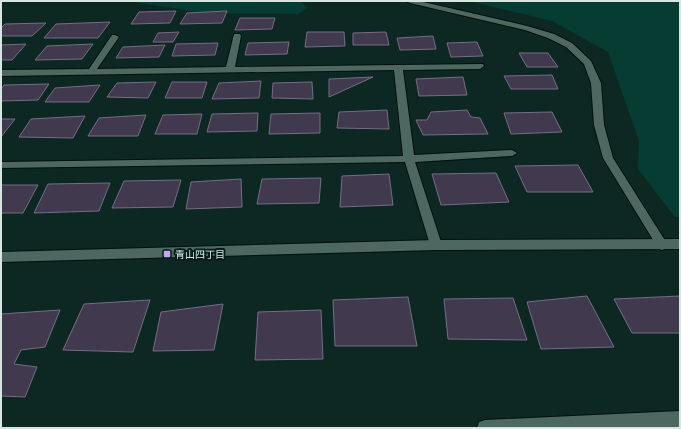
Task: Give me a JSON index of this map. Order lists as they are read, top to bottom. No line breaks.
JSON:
{"places":{"transit":["青山四丁目"]}}
